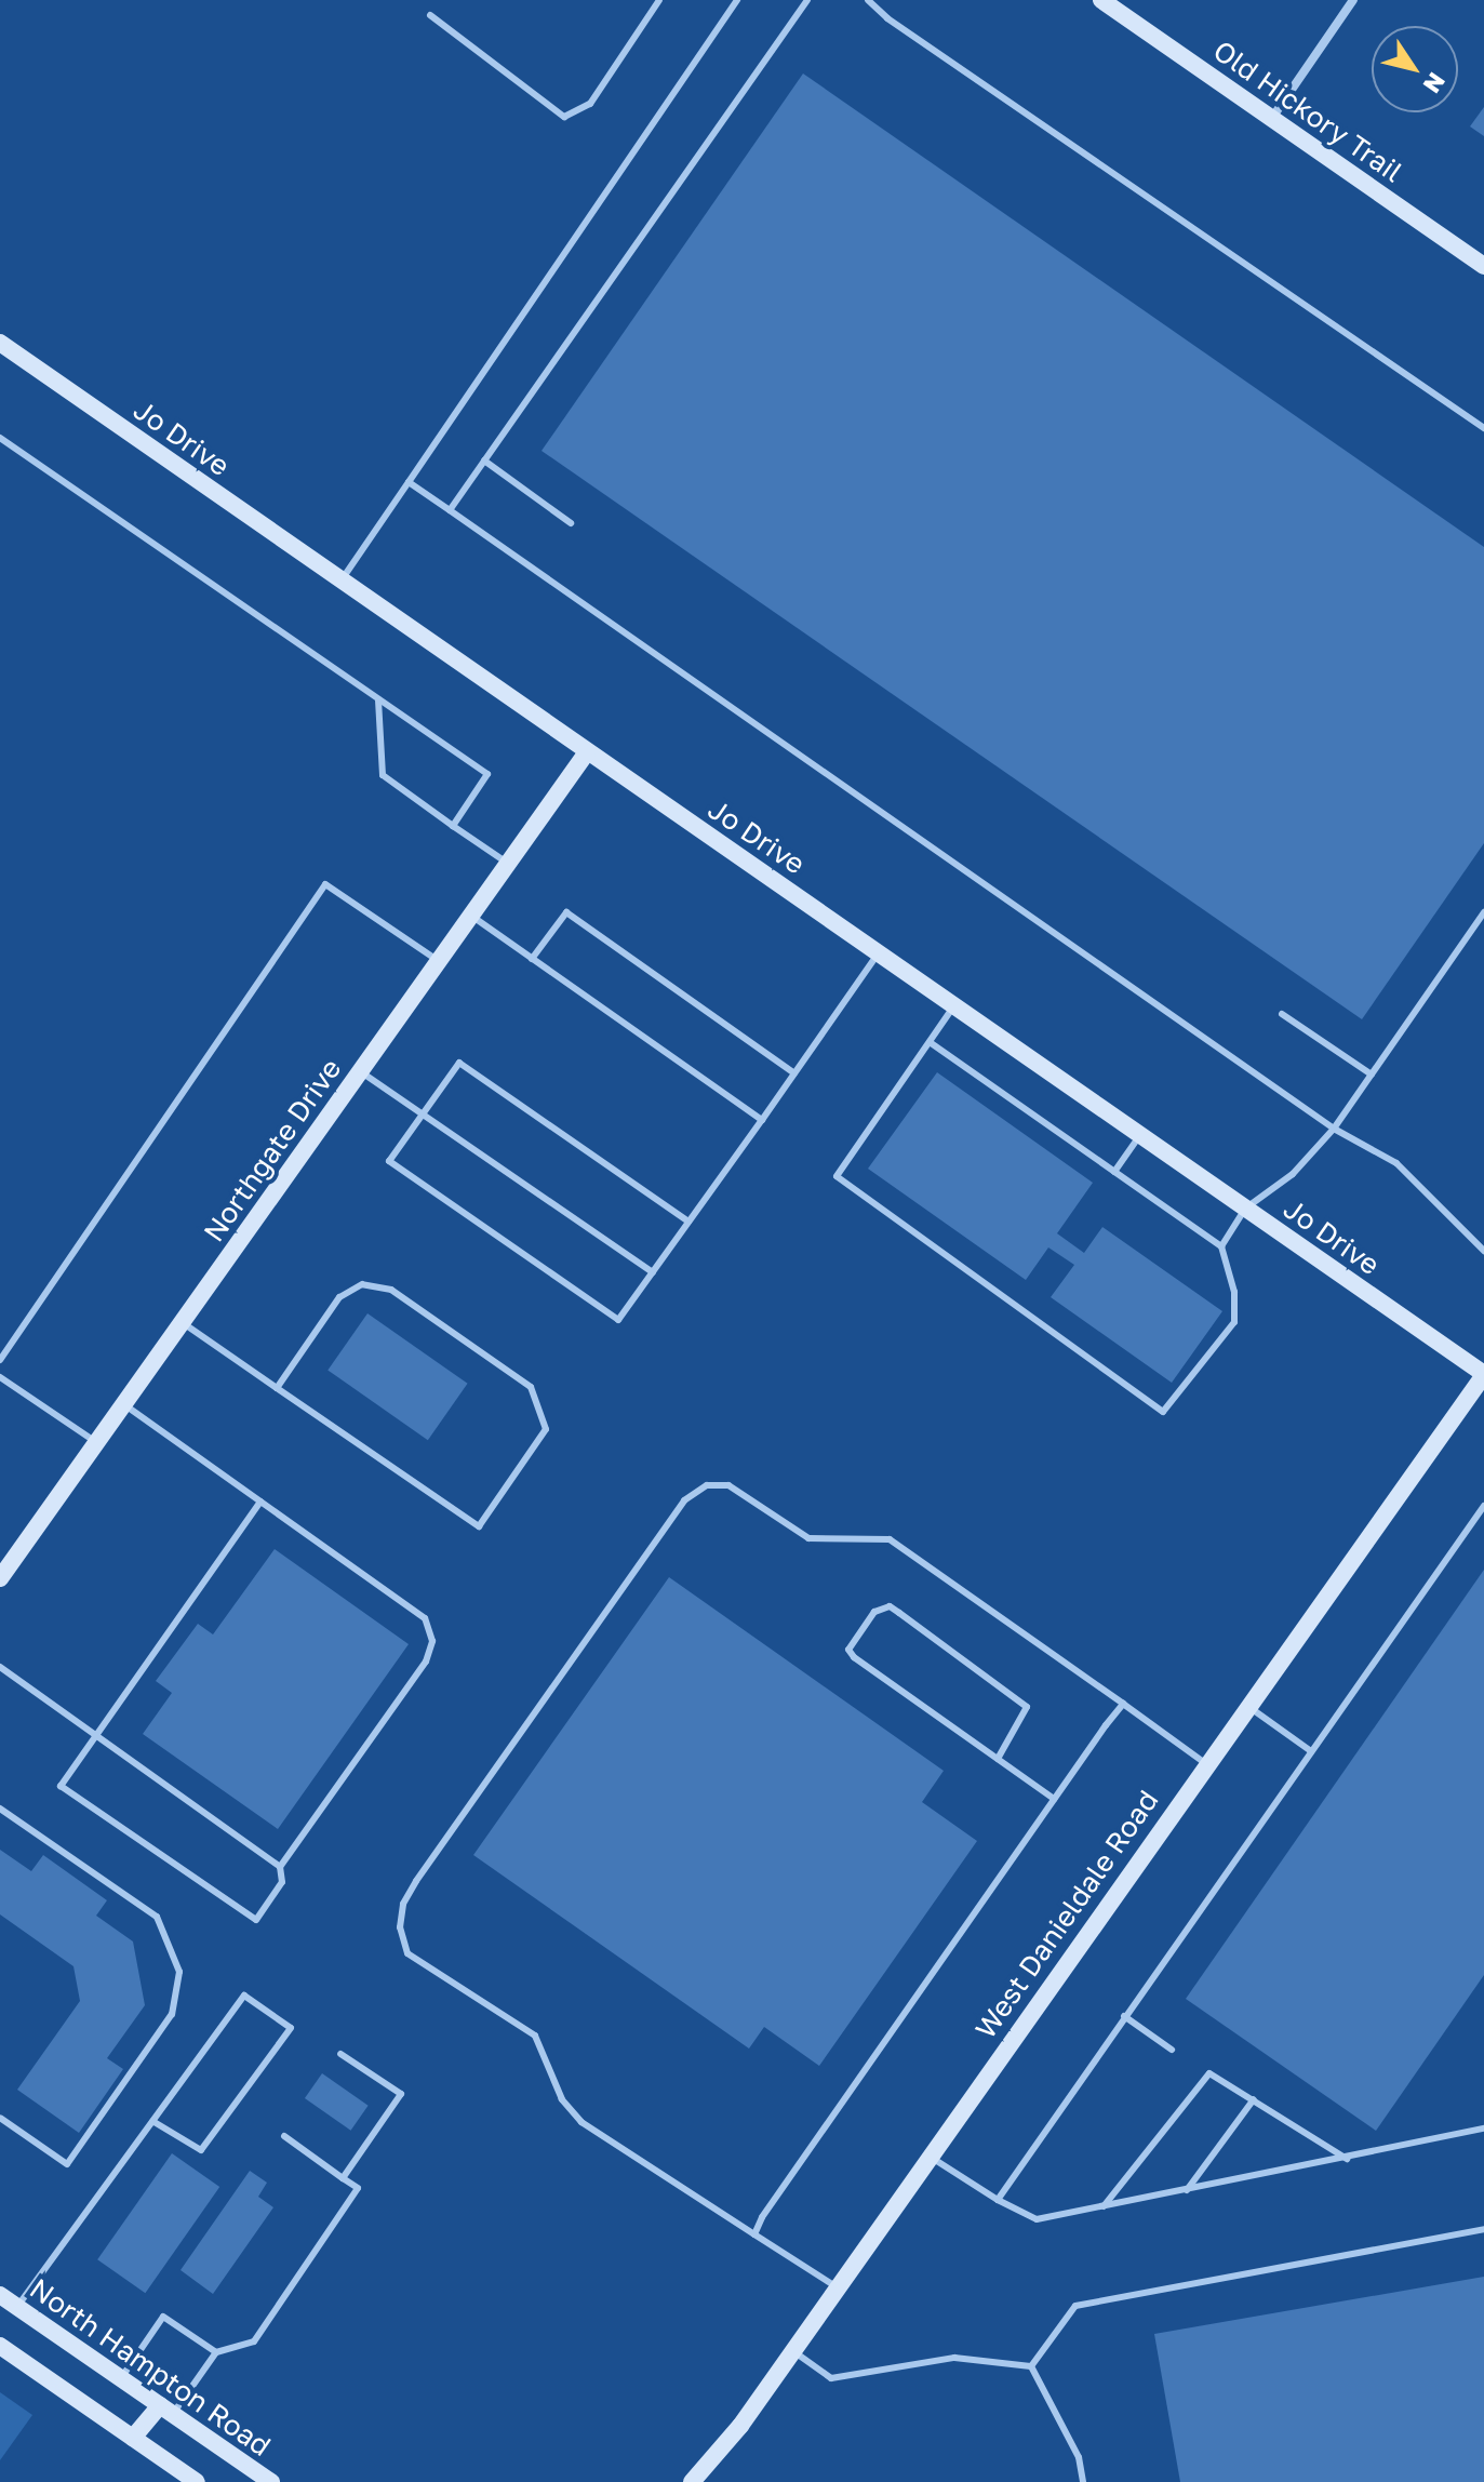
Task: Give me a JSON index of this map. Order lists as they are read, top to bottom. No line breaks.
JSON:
{"streets":{"street":["Old Hickory Trail","Jo Drive","Northgate Drive","West Danieldale Road","North Hampton Road"]},"crossings":[["Jo Drive","Northgate Drive"],["Jo Drive","West Danieldale Road"]],"north":"bottom right"}
